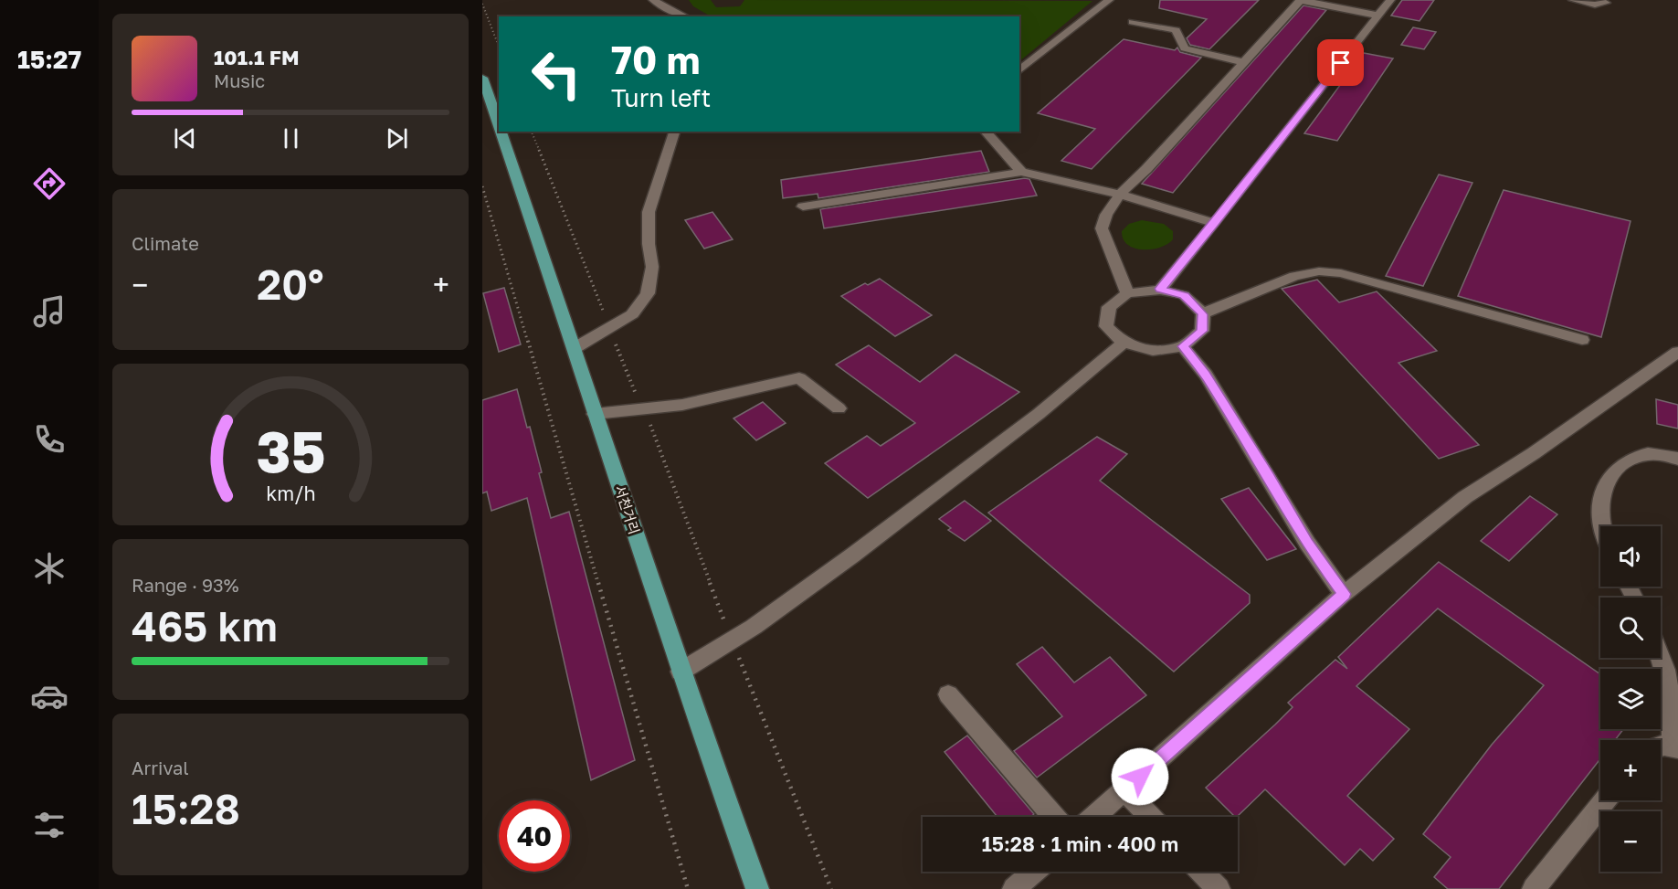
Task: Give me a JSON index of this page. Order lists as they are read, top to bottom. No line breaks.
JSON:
{"streets":{"main road":["서천거리"]},"page":{"tabs":"15:27","turn":["70 m","Turn left"],"song":["101.1 FM","Music"],"tile":["Climate",["Range · 93%","465 km"],["Arrival","15:28"]],"heat":["−","20°","+"],"map_buttons":["+","−"],"limit":"40","trip":"15:28 · 1 min · 400 m","gauge":["35","km/h"]}}
